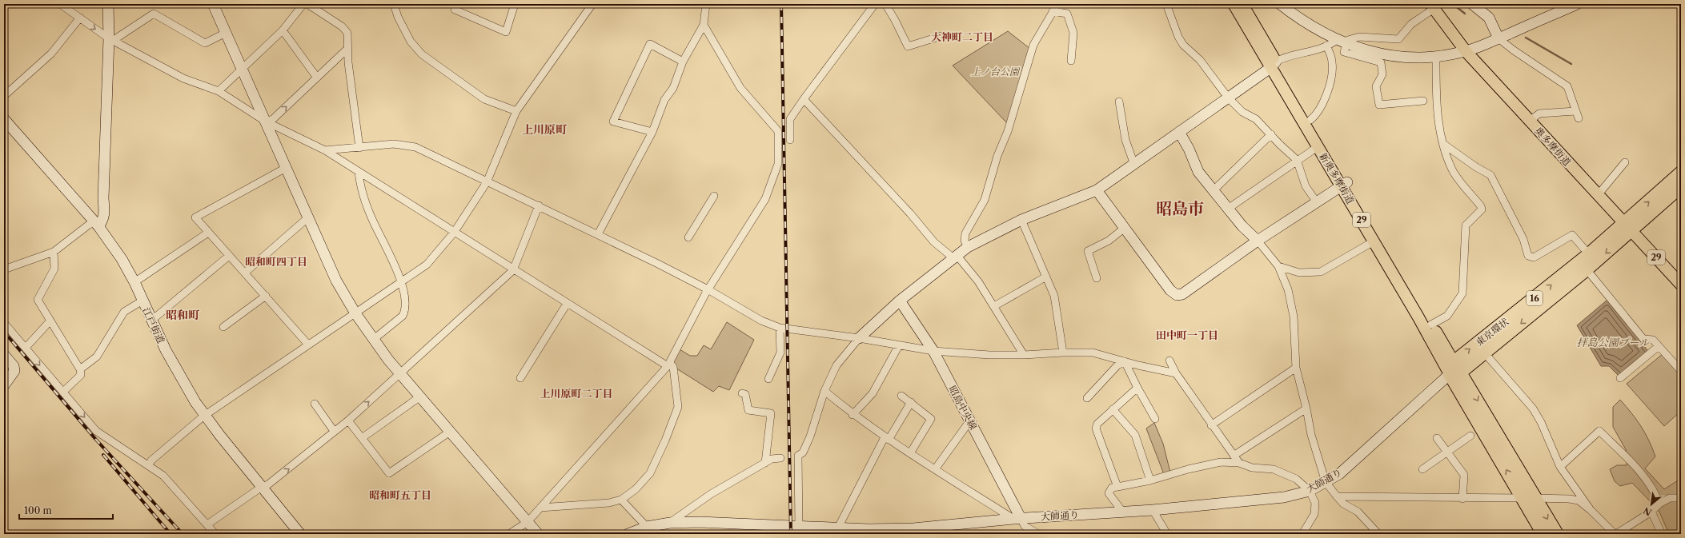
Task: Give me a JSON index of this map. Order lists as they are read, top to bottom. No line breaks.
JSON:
{"streets":{"highway":["16","東京環状"],"main road":["奥多摩街道","新奥多摩街道","29"],"street":["江戸街道","昭島中央線","大師通り"]},"crossings":[["奥多摩街道","東京環状"],["新奥多摩街道","29"],["新奥多摩街道","東京環状"],["新奥多摩街道","大師通り"],["29","東京環状"],["29","大師通り"],["東京環状","大師通り"],["昭島中央線","大師通り"]],"districts":["大神町二丁目","上川原町","昭島市","昭和町四丁目","昭和町","田中町一丁目","上川原町二丁目","昭和町五丁目"],"water":["拝島公園プール"],"parks":["上ノ台公園"],"scale_bar":"100 m","north":"bottom left"}
